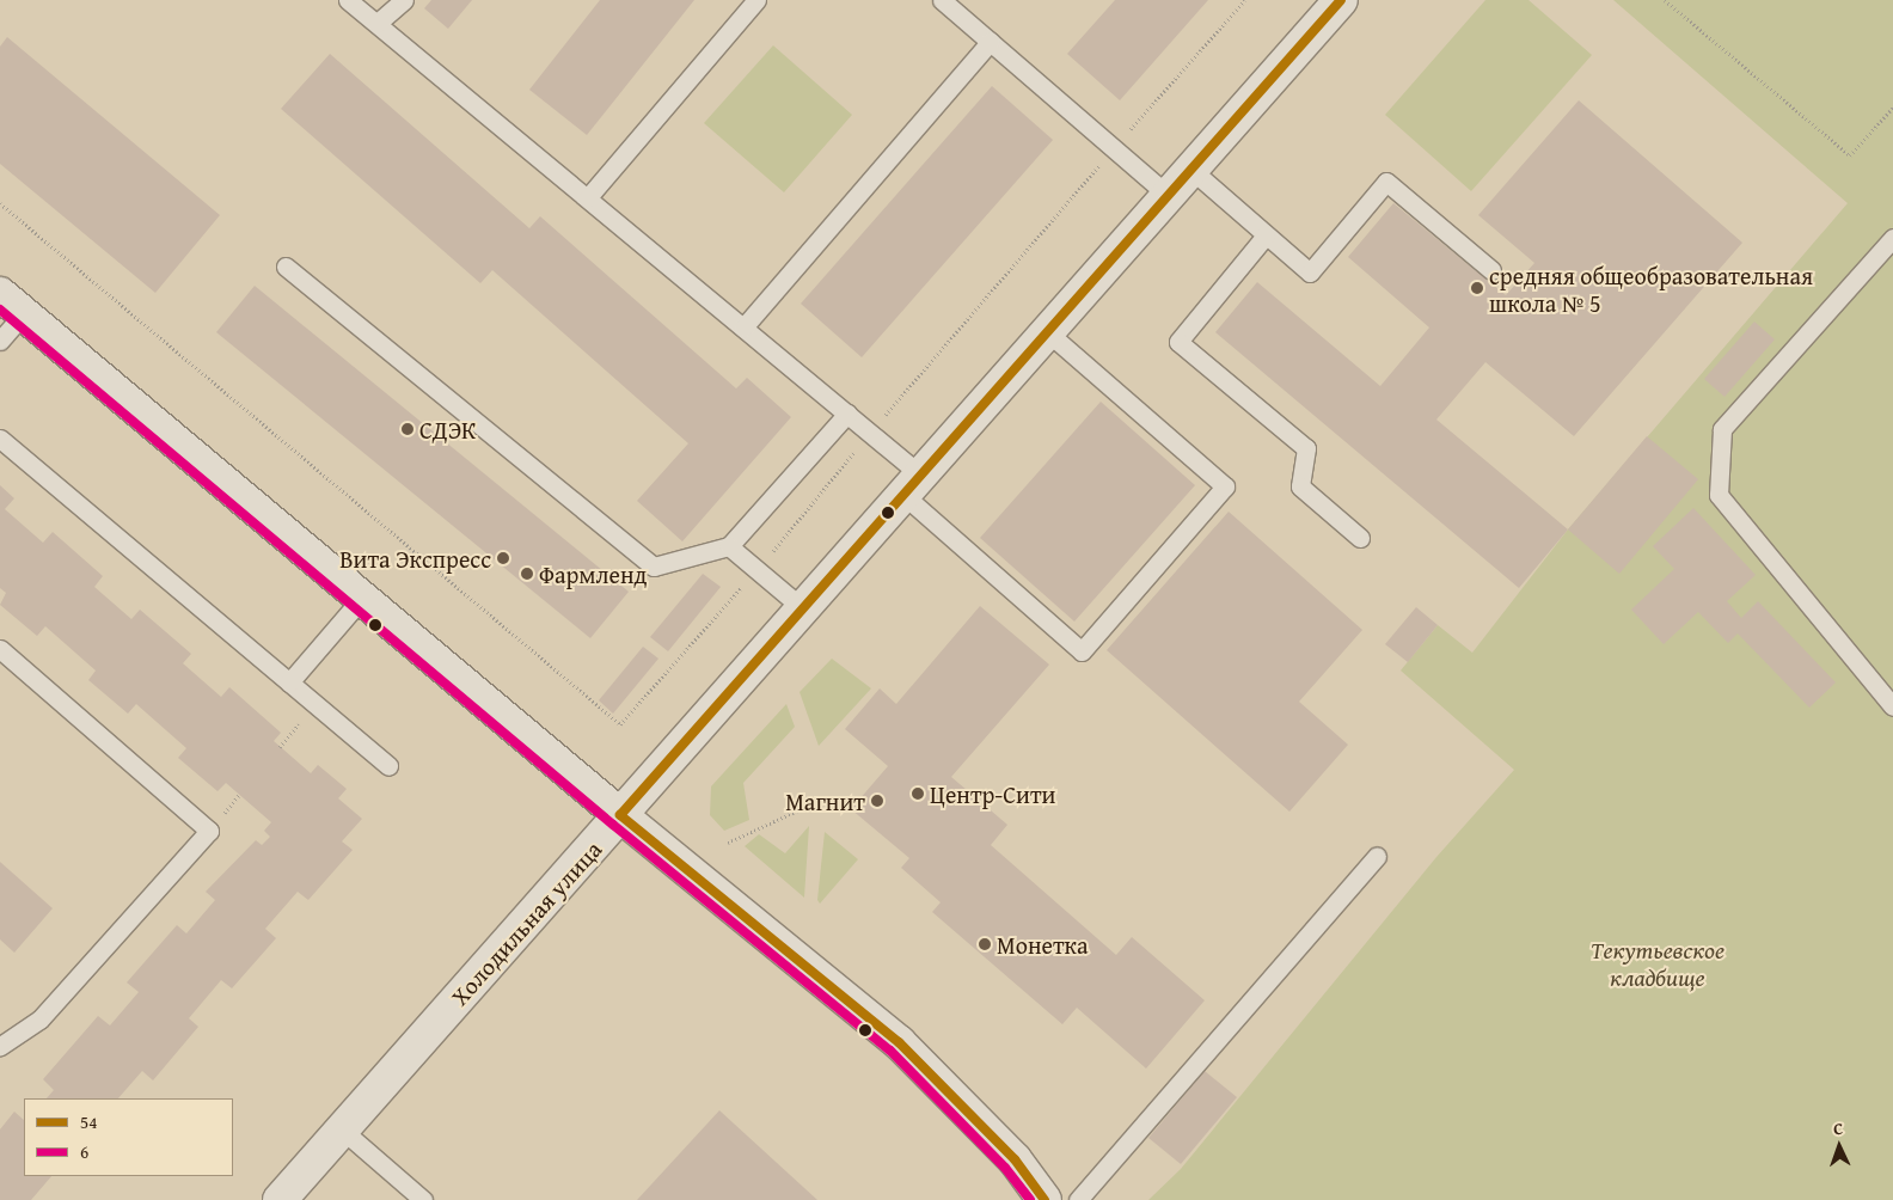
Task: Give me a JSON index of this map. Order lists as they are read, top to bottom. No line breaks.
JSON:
{"streets":{"street":["Холодильная улица"]},"parks":["Текутьевское кладбище"],"places":["средняя общеобразовательная школа № 5","СДЭК","Вита Экспресс","Фармленд","Центр-Сити","Магнит","Монетка"],"lines":["transit line 54","transit line 6"],"legend":["54","6"],"north":"top"}
